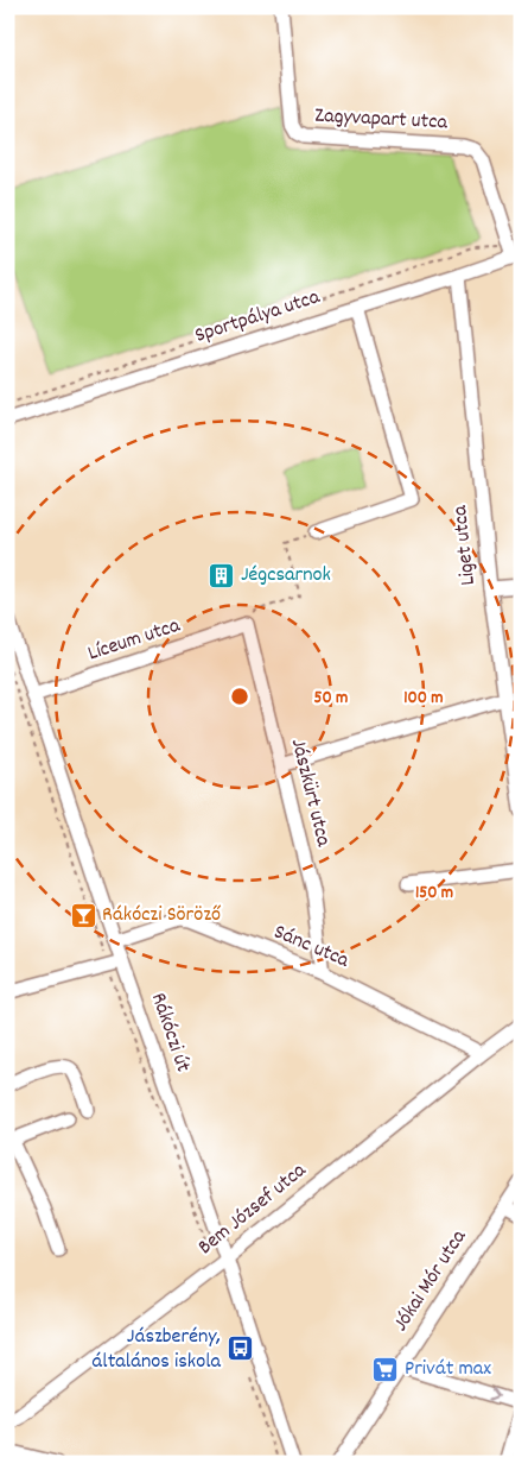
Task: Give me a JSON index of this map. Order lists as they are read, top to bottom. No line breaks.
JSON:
{"streets":{"street":["Zagyvapart utca","Sportpálya utca","Liget utca","Líceum utca","Jászkürt utca","Sánc utca","Rákóczi út","Bem József utca","Jókai Mór utca"]},"crossings":[["Zagyvapart utca","Sportpálya utca"],["Sportpálya utca","Liget utca"],["Líceum utca","Jászkürt utca"],["Líceum utca","Rákóczi út"],["Jászkürt utca","Sánc utca"],["Sánc utca","Rákóczi út"],["Sánc utca","Bem József utca"],["Rákóczi út","Bem József utca"]],"places":{"building":["Jégcsarnok"],"bar":["Rákóczi Söröző"],"bus stop":["Jászberény, általános iskola"],"supermarket":["Privát max"]},"rings":["50 m","100 m","150 m"]}
